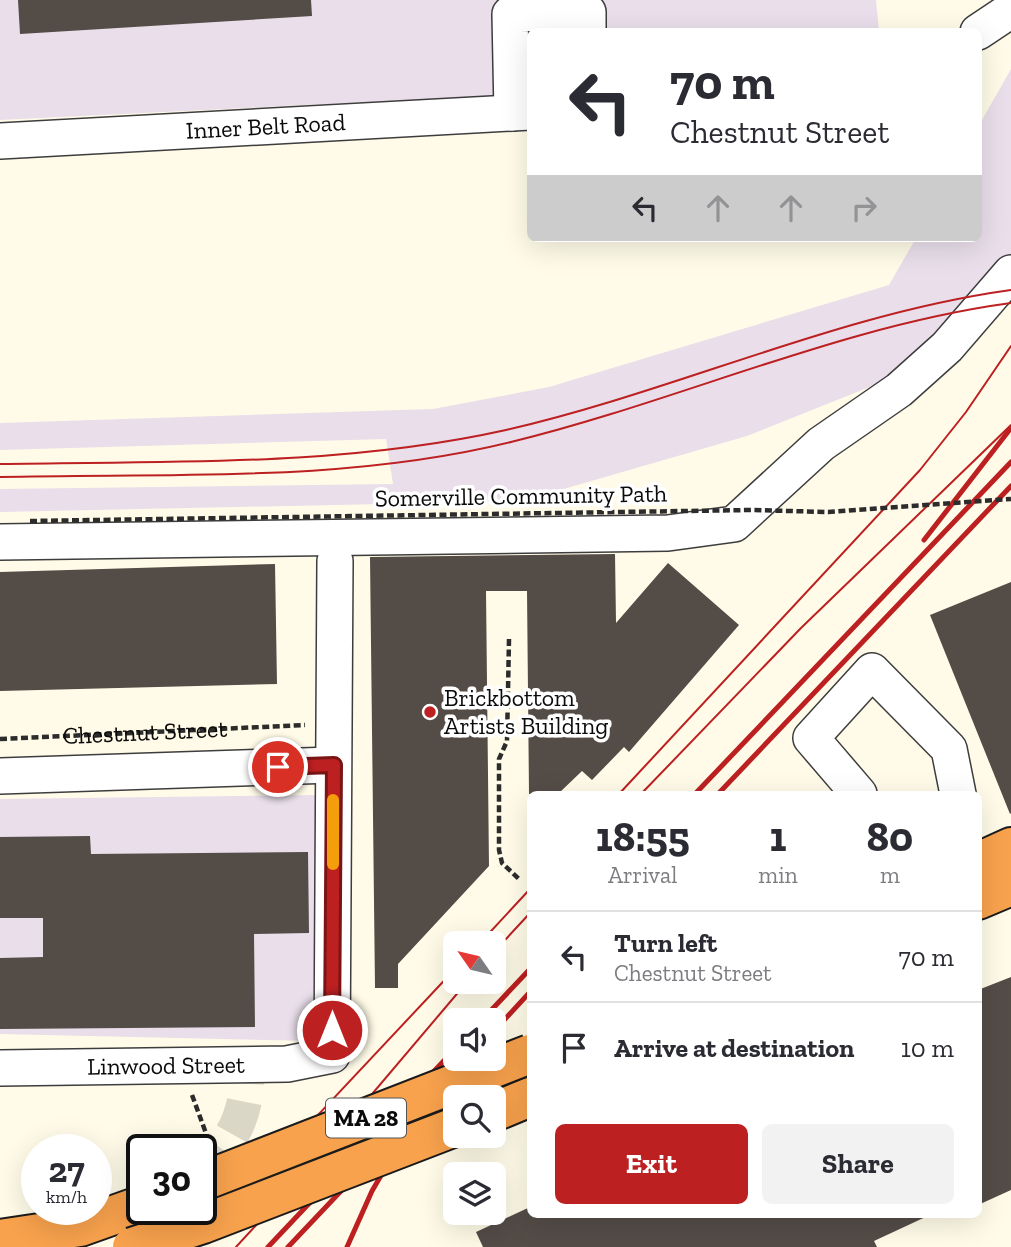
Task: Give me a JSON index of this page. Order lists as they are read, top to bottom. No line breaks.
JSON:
{"streets":{"highway":["MA 28"],"street":["Inner Belt Road","Chestnut Street","Linwood Street"],"path":["Somerville Community Path"]},"crossings":[["Chestnut Street","Linwood Street"]],"places":["Brickbottom Artists Building"],"north":"top left","page":{"turn":["70 m","Chestnut Street"],"eta":["18:55","Arrival","1","min","80","m"],"list":[{"name":"Turn left","note":"Chestnut Street","value":"70 m"},{"name":"Arrive at destination","value":"10 m"}],"buttons":["Exit","Share"],"speed":"27 km/h","limit":"30"}}
